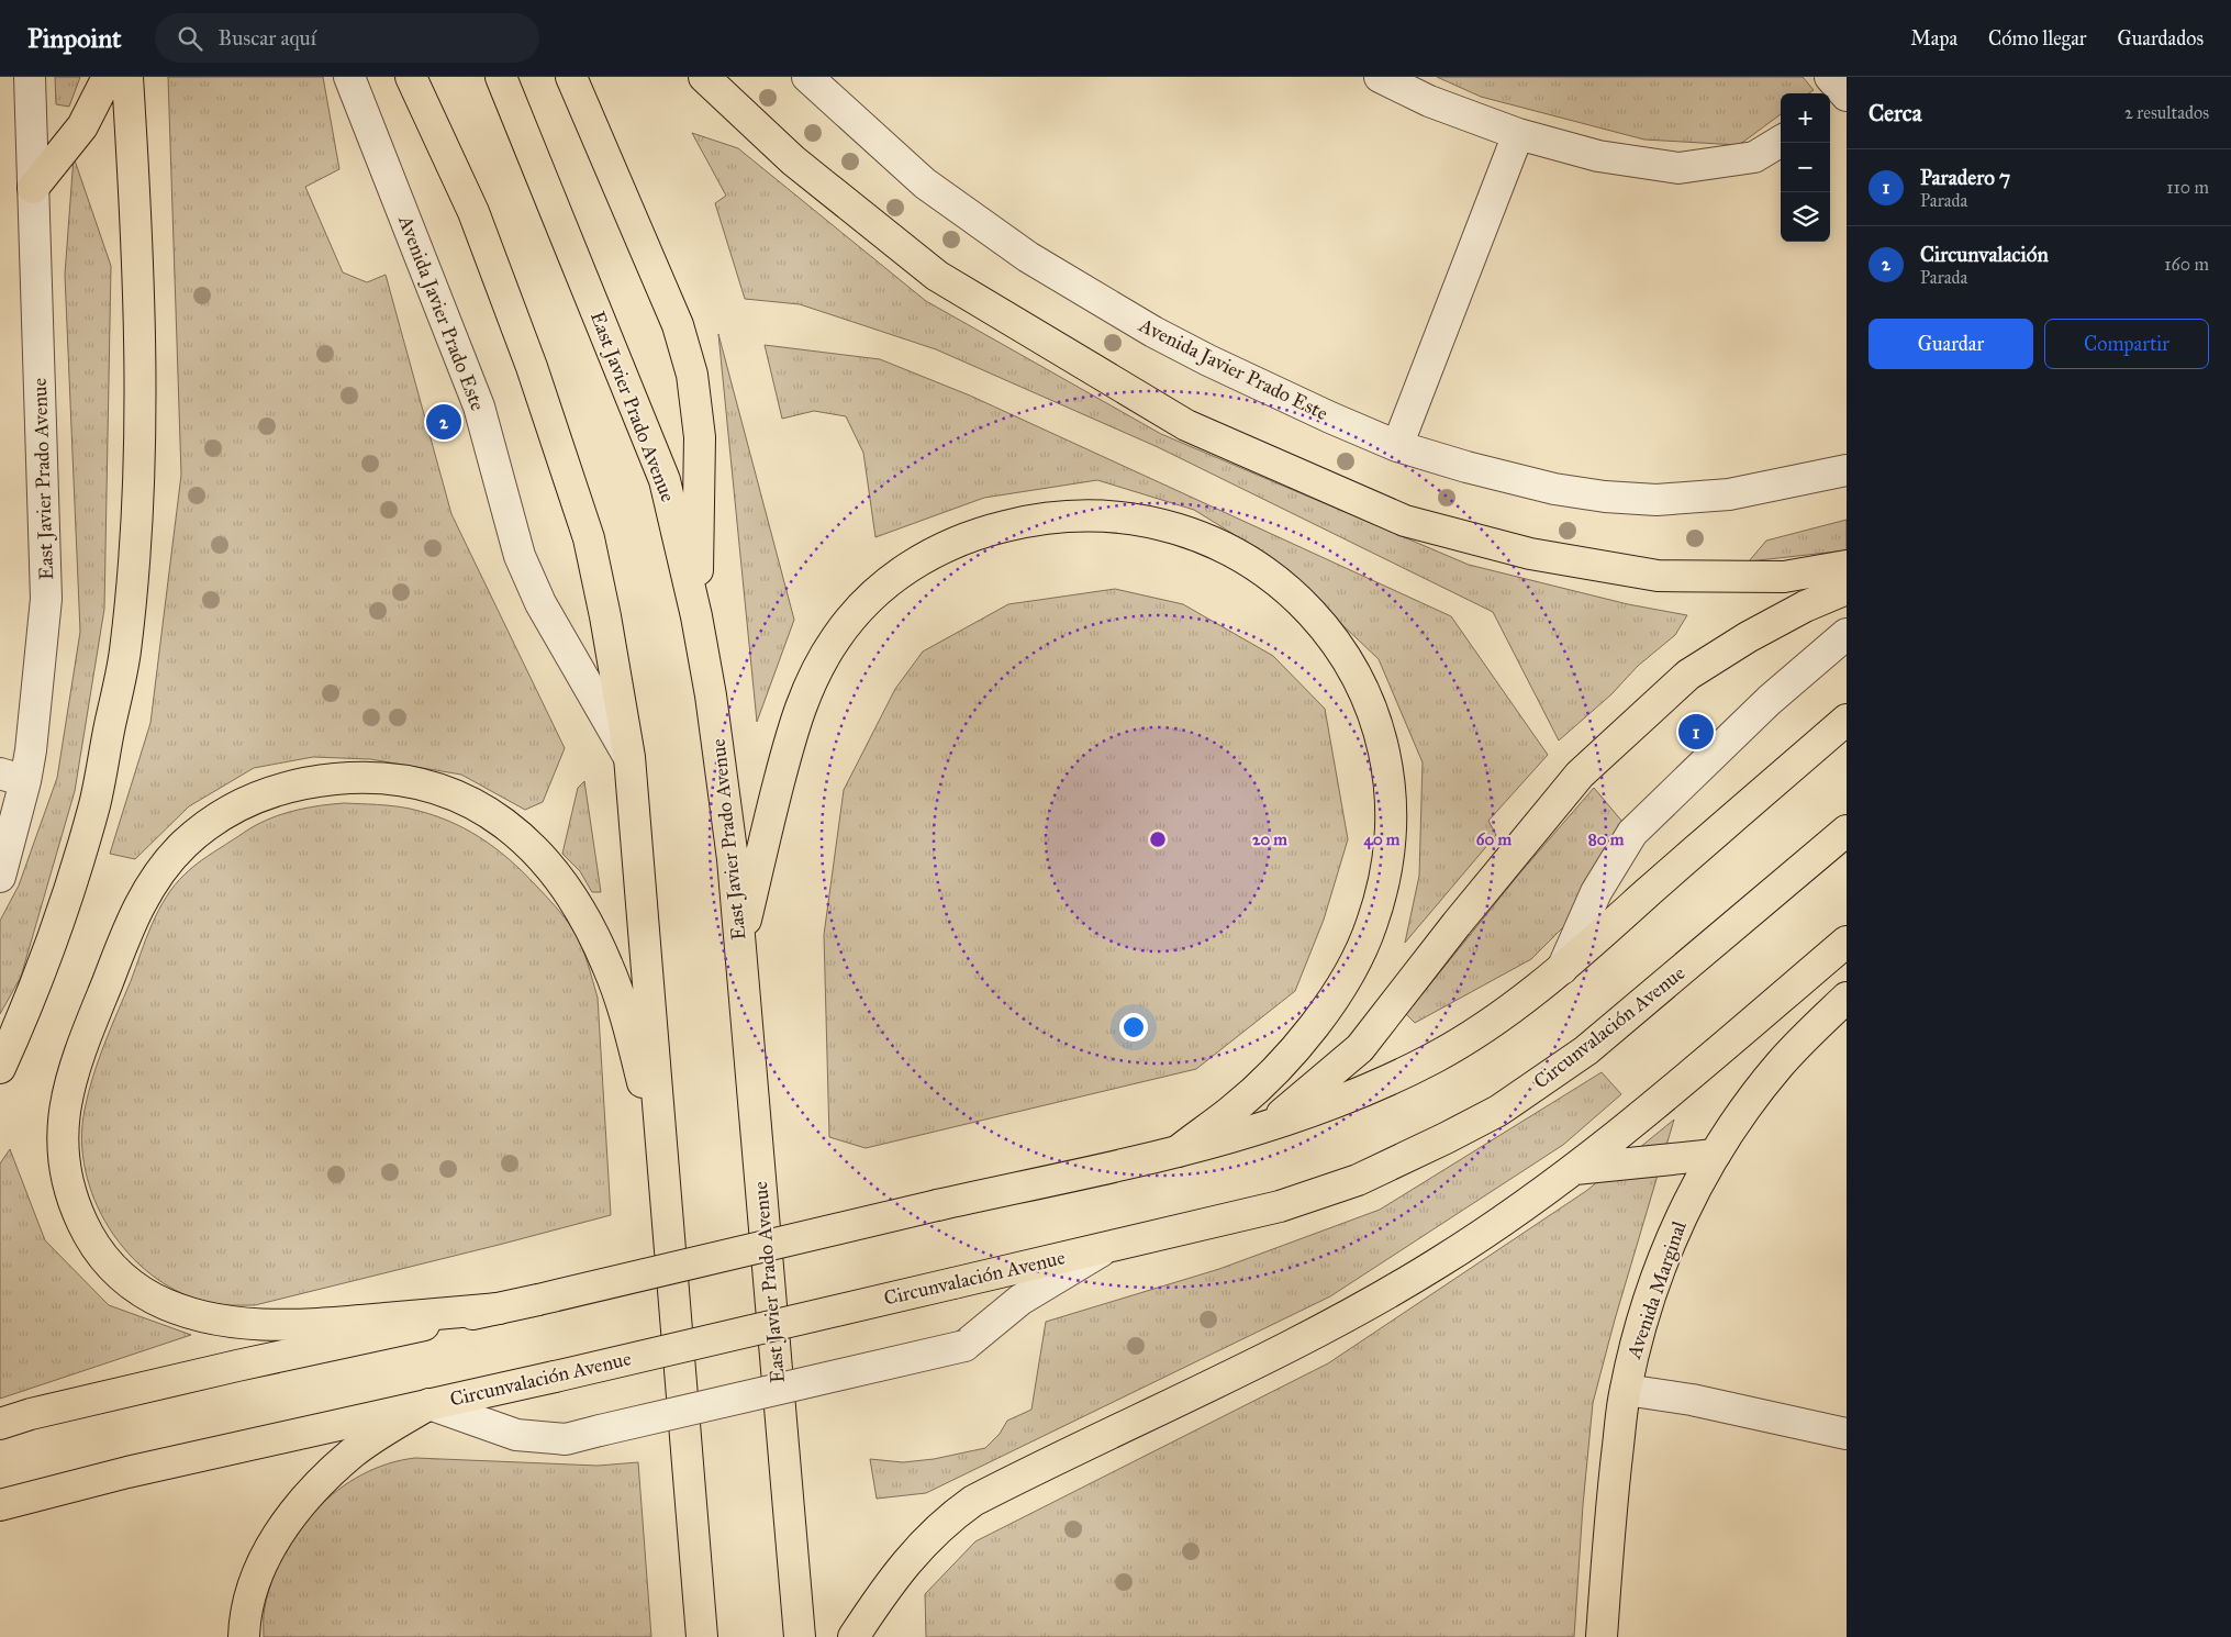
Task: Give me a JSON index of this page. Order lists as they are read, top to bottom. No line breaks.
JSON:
{"streets":{"main road":["East Javier Prado Avenue","Circunvalación Avenue","Avenida Marginal"],"street":["Avenida Javier Prado Este"]},"page":{"header":"Pinpoint","search":"Buscar aquí","nav":["Mapa","Cómo llegar","Guardados"],"heading":["Cerca","2 resultados"],"map_buttons":["+","−"],"list":[{"mark":"1","name":"Paradero 7","note":"Parada","value":"110 m"},{"mark":"2","name":"Circunvalación","note":"Parada","value":"160 m"}],"buttons":["Guardar","Compartir"],"pins":["2","1"]},"rings":["20 m","40 m","60 m","80 m"]}
